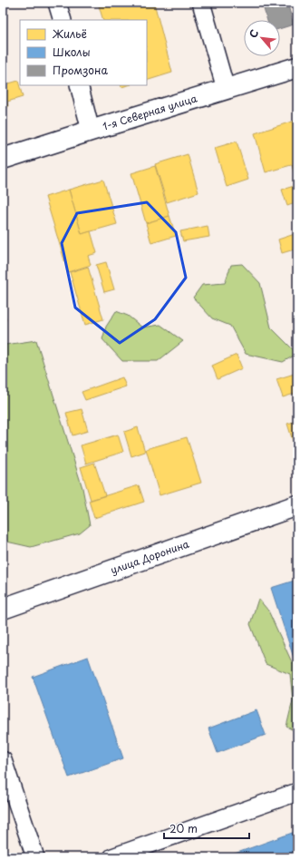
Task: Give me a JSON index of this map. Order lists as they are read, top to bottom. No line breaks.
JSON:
{"streets":{"street":["1-я Северная улица","улица Доронина"]},"legend":["Жильё","Школы","Промзона"],"scale_bar":"20 m","north":"top left"}
